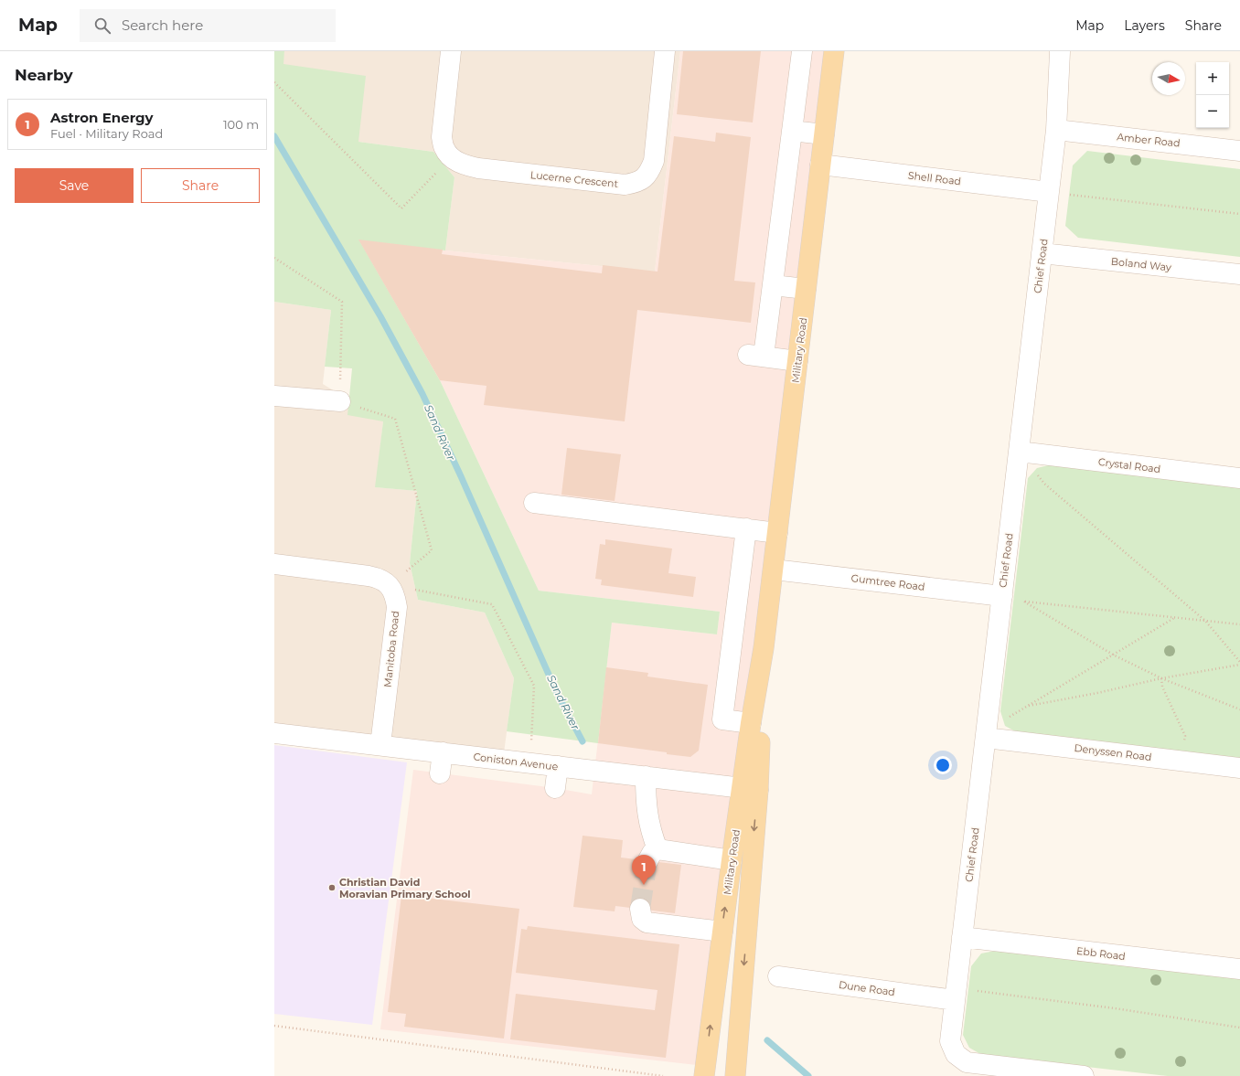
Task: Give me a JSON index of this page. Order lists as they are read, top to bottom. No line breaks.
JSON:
{"streets":{"main road":["Military Road"],"street":["Amber Road","Shell Road","Lucerne Crescent","Boland Way","Chief Road","Crystal Road","Gumtree Road","Manitoba Road","Denyssen Road","Coniston Avenue","Ebb Road","Dune Road"]},"crossings":[["Amber Road","Chief Road"],["Shell Road","Chief Road"],["Shell Road","Military Road"],["Boland Way","Chief Road"],["Chief Road","Crystal Road"],["Chief Road","Gumtree Road"],["Chief Road","Denyssen Road"],["Chief Road","Ebb Road"],["Chief Road","Dune Road"],["Military Road","Gumtree Road"],["Military Road","Coniston Avenue"],["Manitoba Road","Coniston Avenue"]],"water":["Sand River"],"places":["Christian David Moravian Primary School"],"north":"right","page":{"header":"Map","search":"Search here","nav":["Map","Layers","Share"],"heading":"Nearby","map_buttons":["+","−"],"list":[{"mark":"1","name":"Astron Energy","note":"Fuel · Military Road","value":"100 m"}],"buttons":["Save","Share"],"pins":"1"}}
